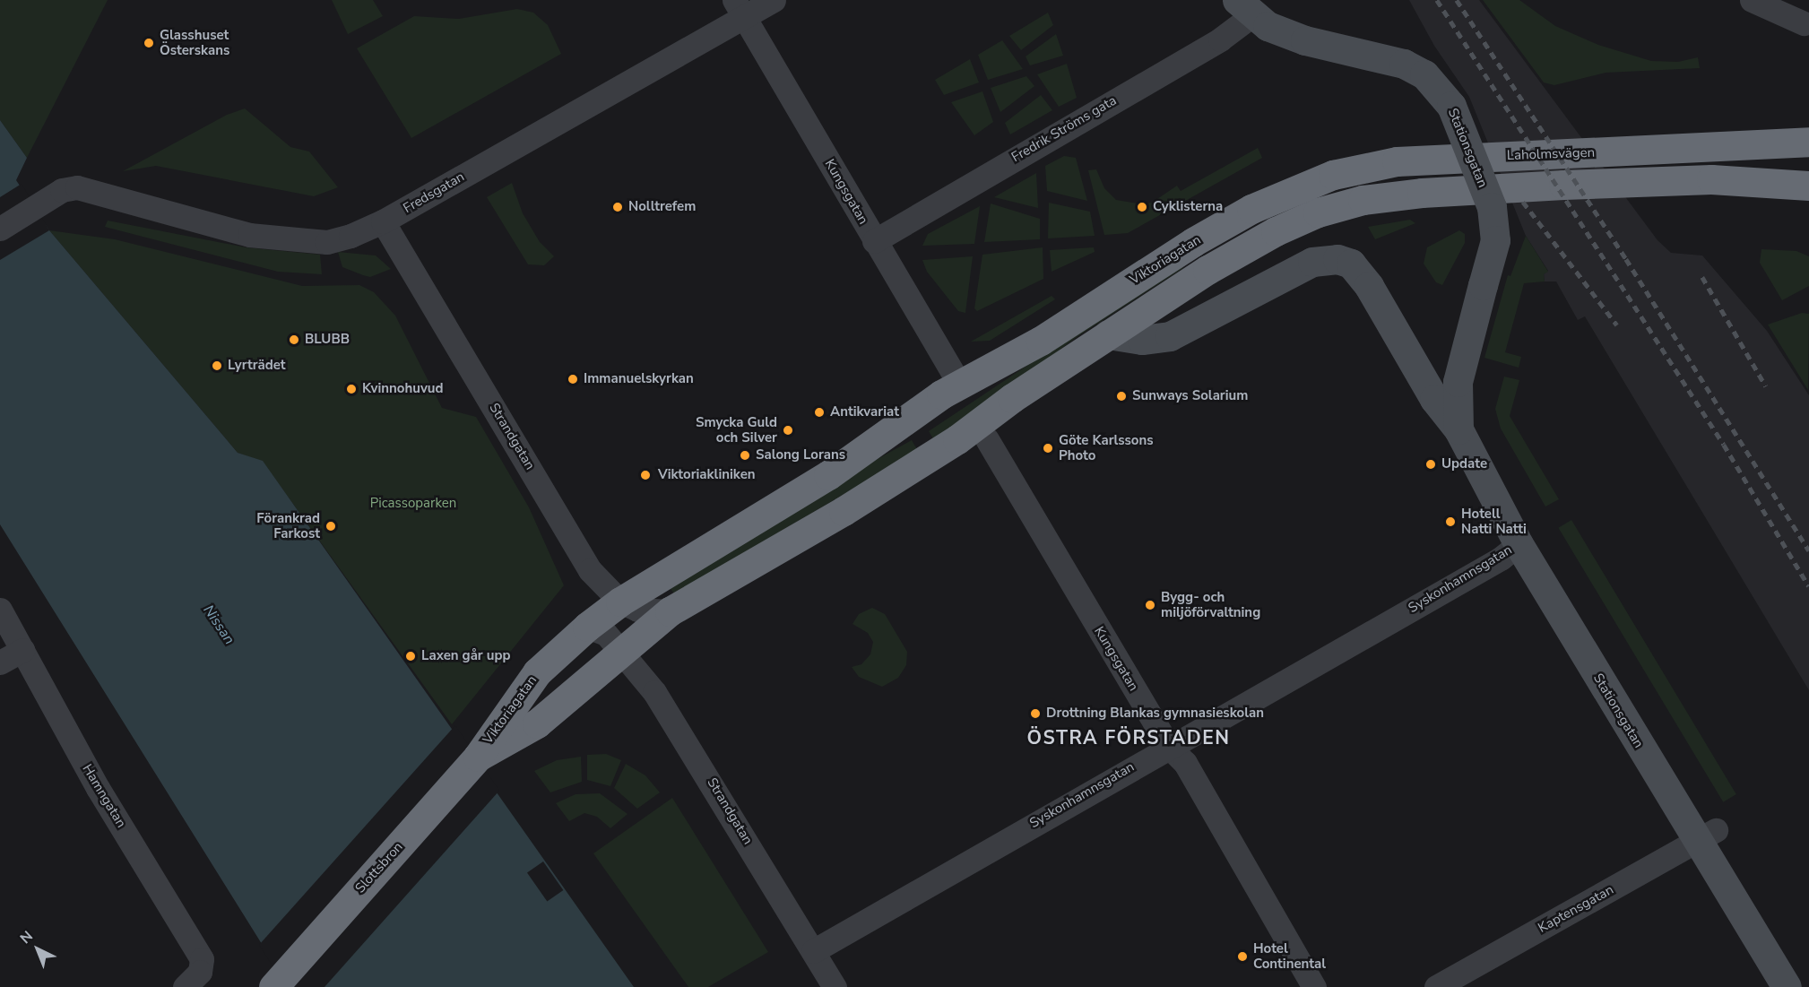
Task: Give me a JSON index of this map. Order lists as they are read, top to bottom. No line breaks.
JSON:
{"streets":{"highway":["Laholmsvägen","Viktoriagatan","Slottsbron"],"street":["Fredrik Ströms gata","Stationsgatan","Kungsgatan","Fredsgatan","Strandgatan","Syskonhamnsgatan","Hamngatan","Kaptensgatan"]},"crossings":[["Fredrik Ströms gata","Stationsgatan"],["Fredrik Ströms gata","Kungsgatan"],["Stationsgatan","Viktoriagatan"],["Stationsgatan","Syskonhamnsgatan"],["Stationsgatan","Kaptensgatan"],["Laholmsvägen","Viktoriagatan"],["Kungsgatan","Fredsgatan"],["Kungsgatan","Viktoriagatan"],["Kungsgatan","Syskonhamnsgatan"],["Fredsgatan","Strandgatan"],["Viktoriagatan","Strandgatan"],["Viktoriagatan","Slottsbron"],["Strandgatan","Syskonhamnsgatan"]],"districts":["ÖSTRA FÖRSTADEN"],"water":["Nissan"],"parks":["Picassoparken"],"places":["Glasshuset Österskans","Nolltrefem","Cyklisterna","BLUBB","Lyrträdet","Immanuelskyrkan","Kvinnohuvud","Sunways Solarium","Antikvariat","Smycka Guld och Silver","Göte Karlssons Photo","Salong Lorans","Update","Viktoriakliniken","Hotell Natti Natti","Förankrad Farkost","Bygg- och miljöförvaltning","Laxen går upp","Drottning Blankas gymnasieskolan","Hotel Continental"],"north":"top left"}
